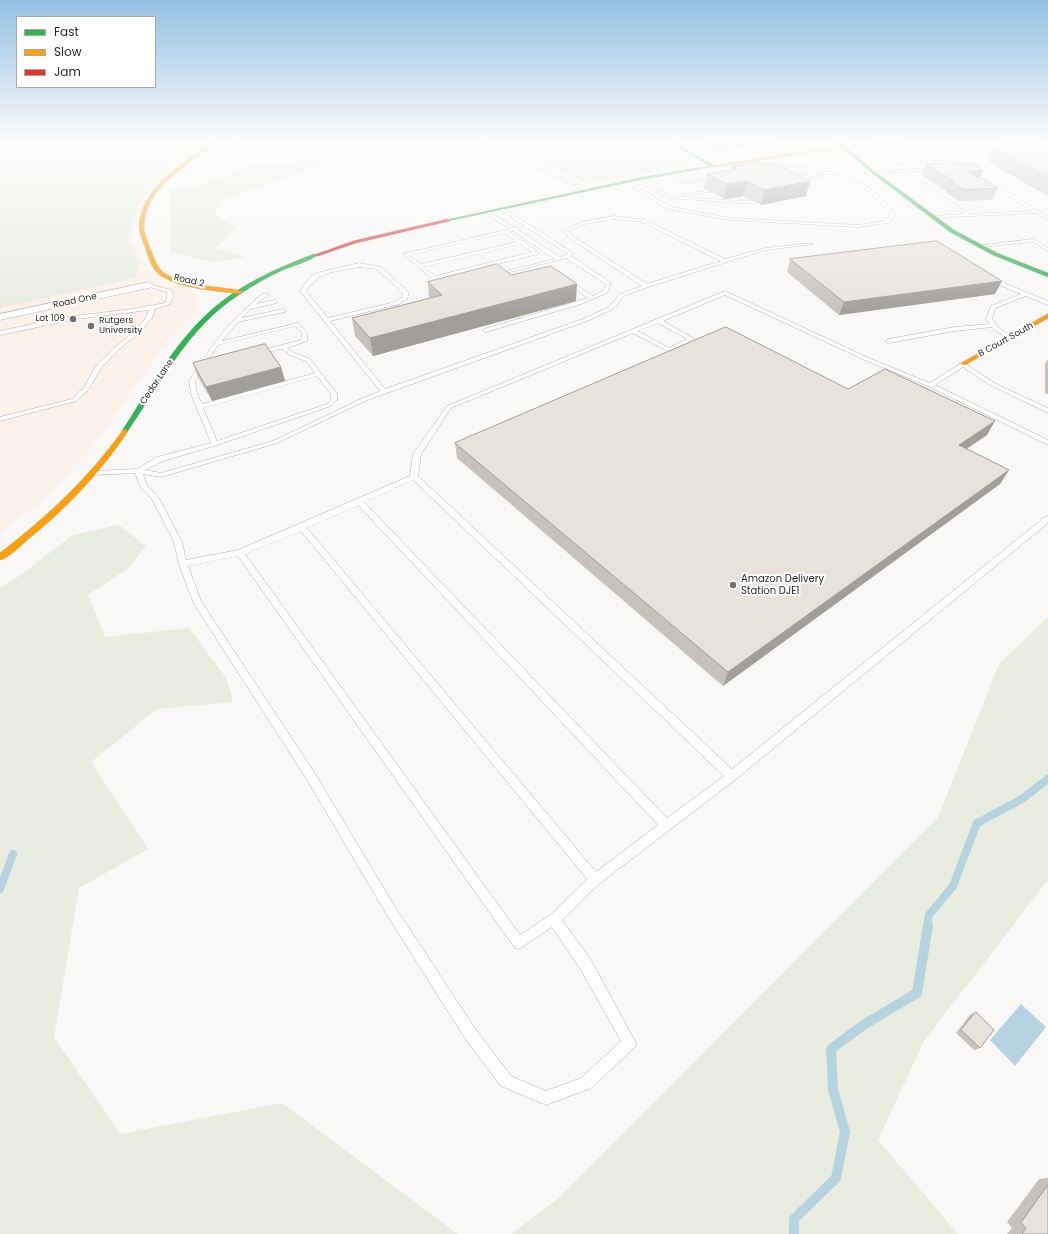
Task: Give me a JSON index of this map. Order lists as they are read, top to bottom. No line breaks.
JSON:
{"streets":{"street":["Road 2","Road One","B Court South","Cedar Lane"]},"crossings":[["Road 2","Cedar Lane"]],"places":["Lot 109","Rutgers University","Amazon Delivery Station DJE1"],"legend":["Fast","Slow","Jam"]}
